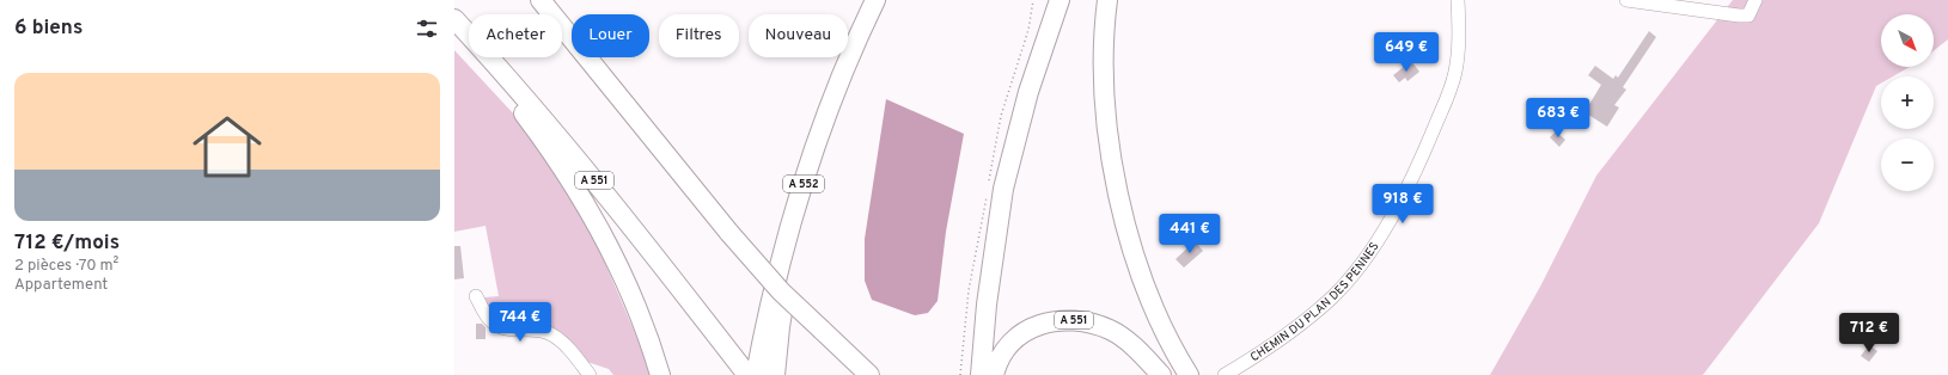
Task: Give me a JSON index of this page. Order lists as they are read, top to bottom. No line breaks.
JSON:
{"streets":{"highway":["A 551","A 552"],"street":["CHEMIN DU PLAN DES PENNES"]},"north":"bottom right","page":{"heading":"6 biens","map_buttons":["+","−"],"chip":["Acheter","Louer","Filtres","Nouveau"],"price":["649 €","683 €","918 €","441 €","744 €","712 €"],"list":[{"name":"712 €/mois","note":"2 pièces · 70 m² · Appartement"}]}}
